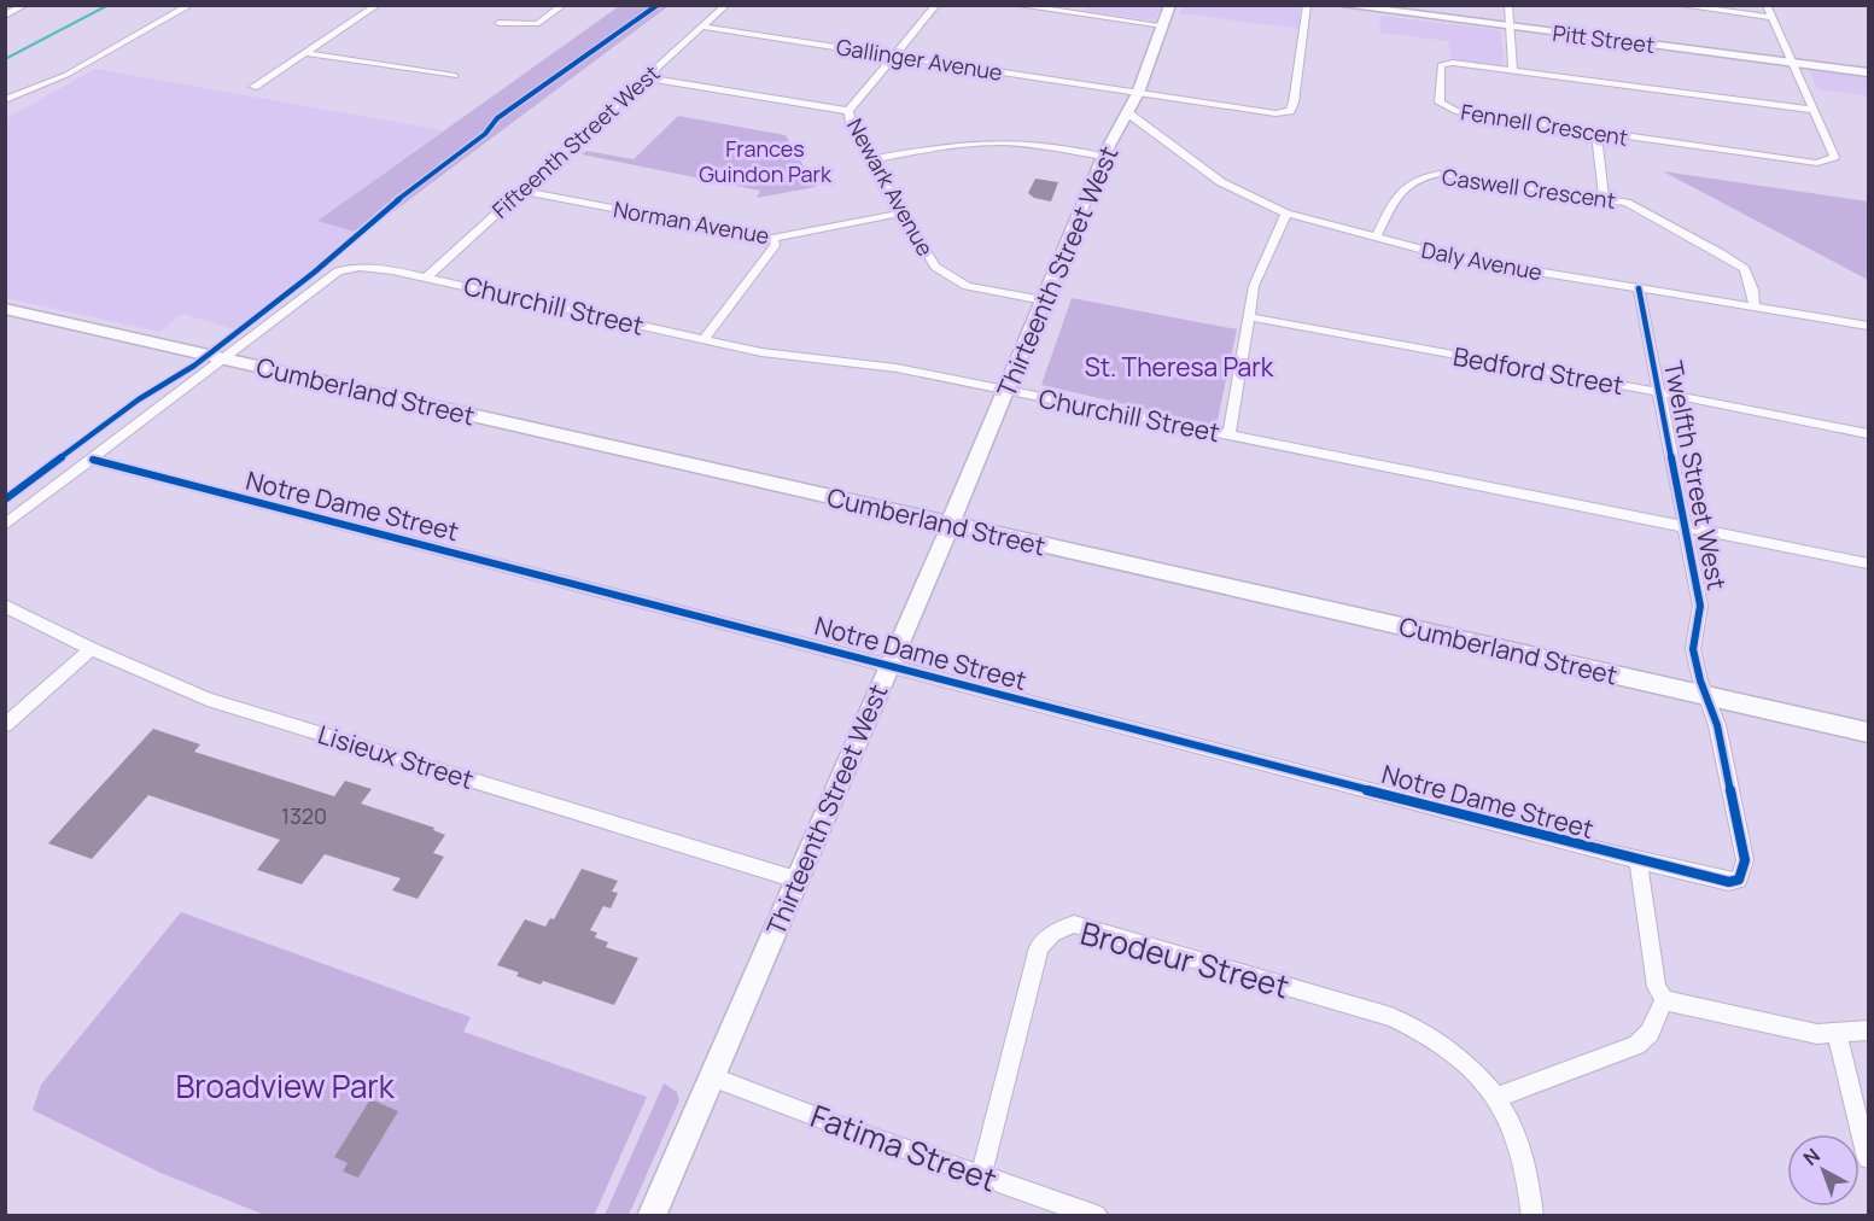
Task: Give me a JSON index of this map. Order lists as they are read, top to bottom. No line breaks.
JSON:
{"streets":{"street":["Pitt Street","Gallinger Avenue","Fennell Crescent","Fifteenth Street West","Newark Avenue","Caswell Crescent","Norman Avenue","Daly Avenue","Thirteenth Street West","Churchill Street","Bedford Street","Cumberland Street","Twelfth Street West","Notre Dame Street","Lisieux Street","Brodeur Street","Fatima Street"]},"crossings":[["Pitt Street","Fennell Crescent"],["Gallinger Avenue","Fifteenth Street West"],["Gallinger Avenue","Thirteenth Street West"],["Fifteenth Street West","Newark Avenue"],["Fifteenth Street West","Norman Avenue"],["Fifteenth Street West","Churchill Street"],["Newark Avenue","Norman Avenue"],["Newark Avenue","Thirteenth Street West"],["Caswell Crescent","Daly Avenue"],["Daly Avenue","Thirteenth Street West"],["Daly Avenue","Twelfth Street West"],["Thirteenth Street West","Churchill Street"],["Thirteenth Street West","Cumberland Street"],["Thirteenth Street West","Notre Dame Street"],["Thirteenth Street West","Lisieux Street"],["Thirteenth Street West","Fatima Street"],["Churchill Street","Cumberland Street"],["Churchill Street","Twelfth Street West"],["Bedford Street","Twelfth Street West"],["Cumberland Street","Twelfth Street West"],["Twelfth Street West","Notre Dame Street"],["Brodeur Street","Fatima Street"]],"parks":["Frances Guindon Park","St. Theresa Park","Broadview Park"],"house_numbers":["1320"],"north":"top left"}
